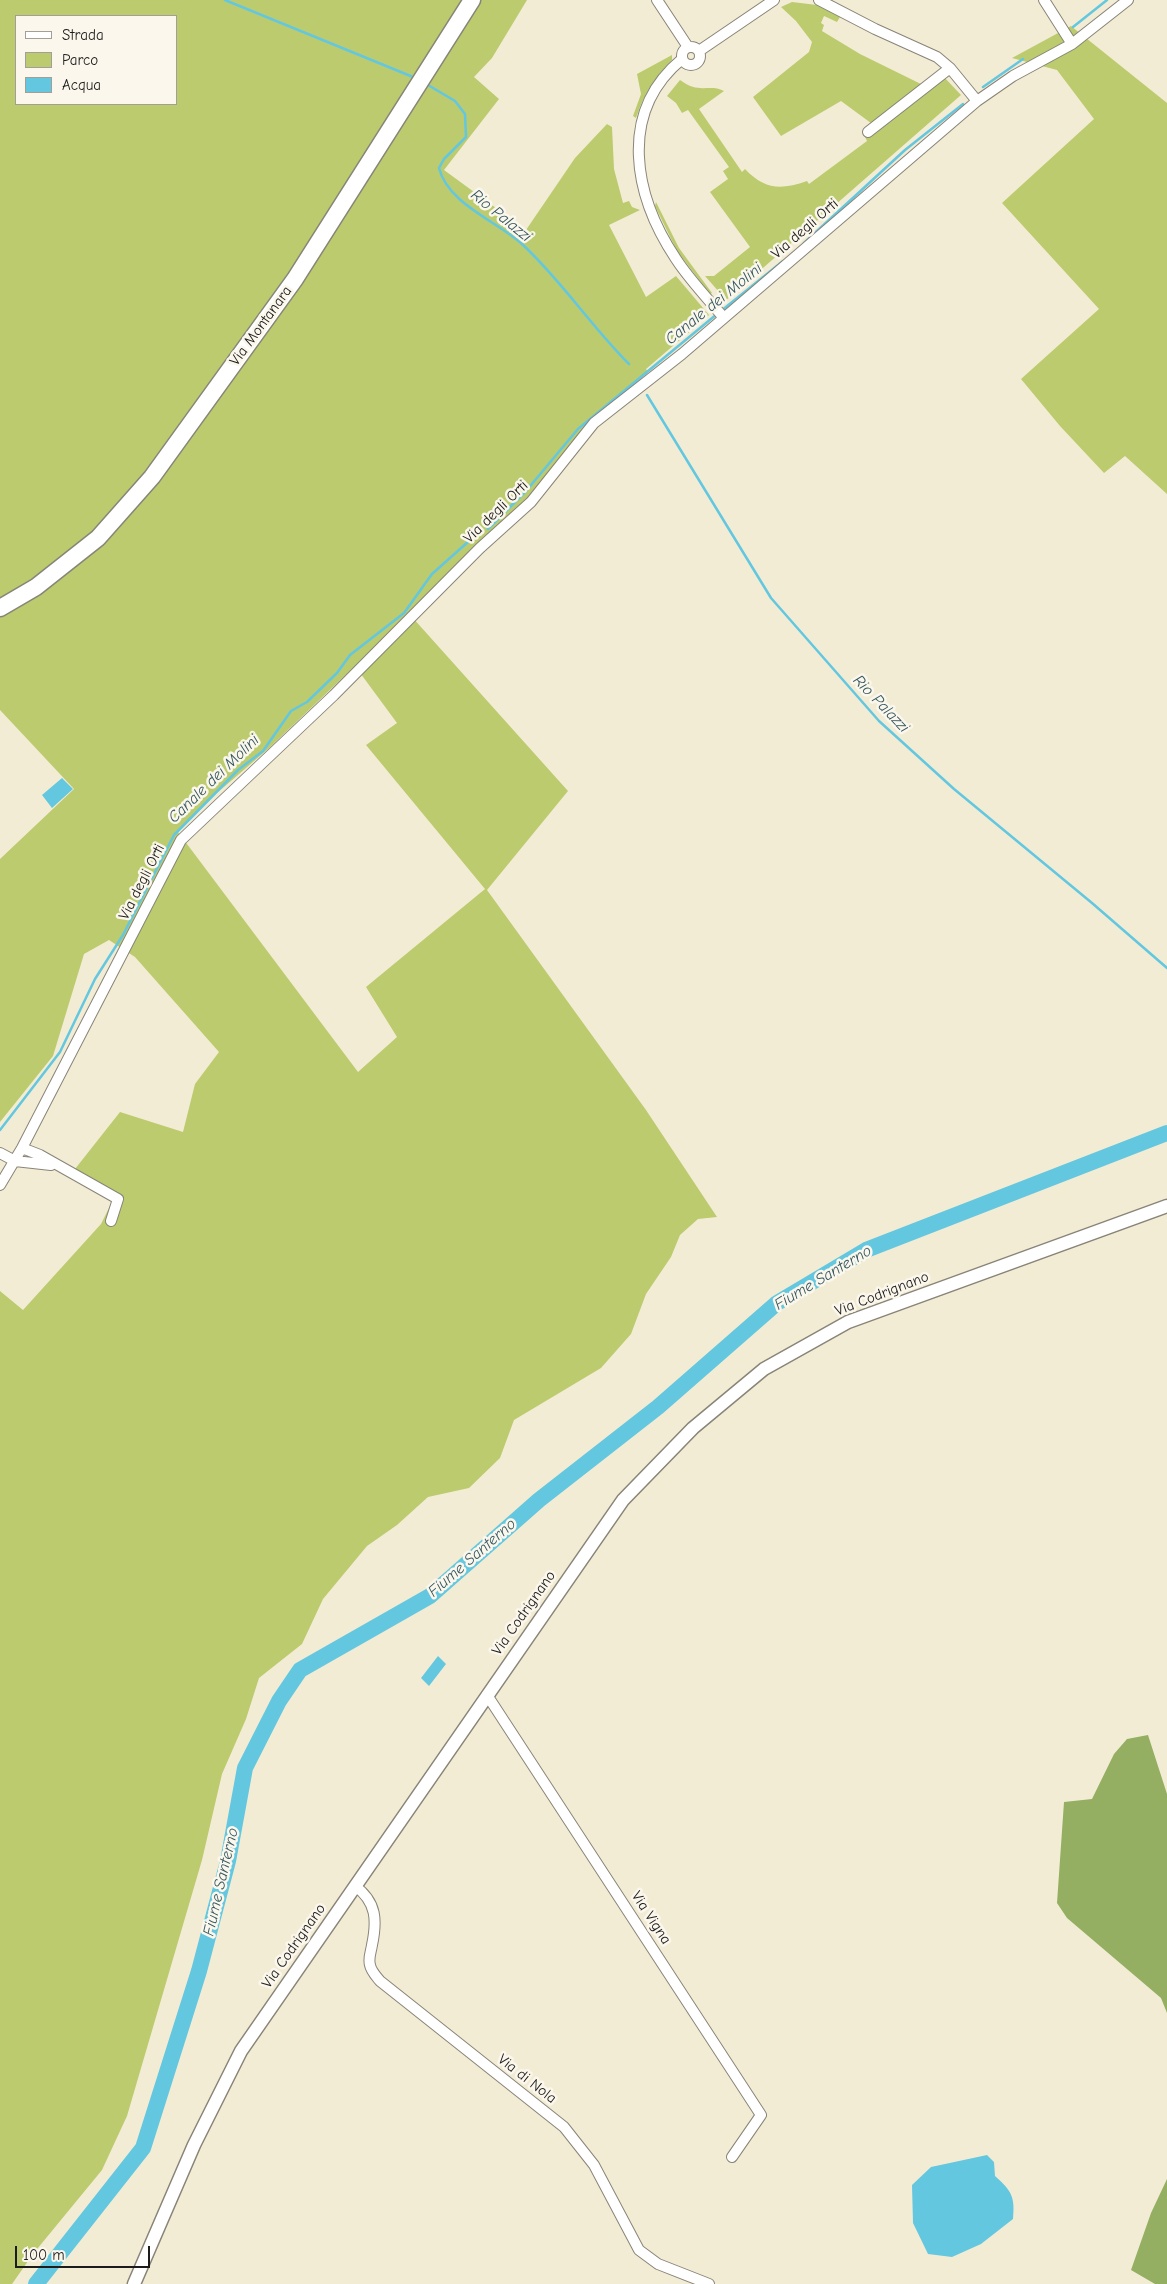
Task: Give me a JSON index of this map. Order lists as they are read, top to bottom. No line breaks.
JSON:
{"streets":{"main road":["Via Montanara"],"street":["Via degli Orti","Via Codrignano","Via Vigna","Via di Nola"]},"crossings":[["Via Codrignano","Via Vigna"],["Via Codrignano","Via di Nola"]],"water":["Rio Palazzi","Canale dei Molini","Fiume Santerno"],"legend":["Strada","Parco","Acqua"],"scale_bar":"100 m"}
